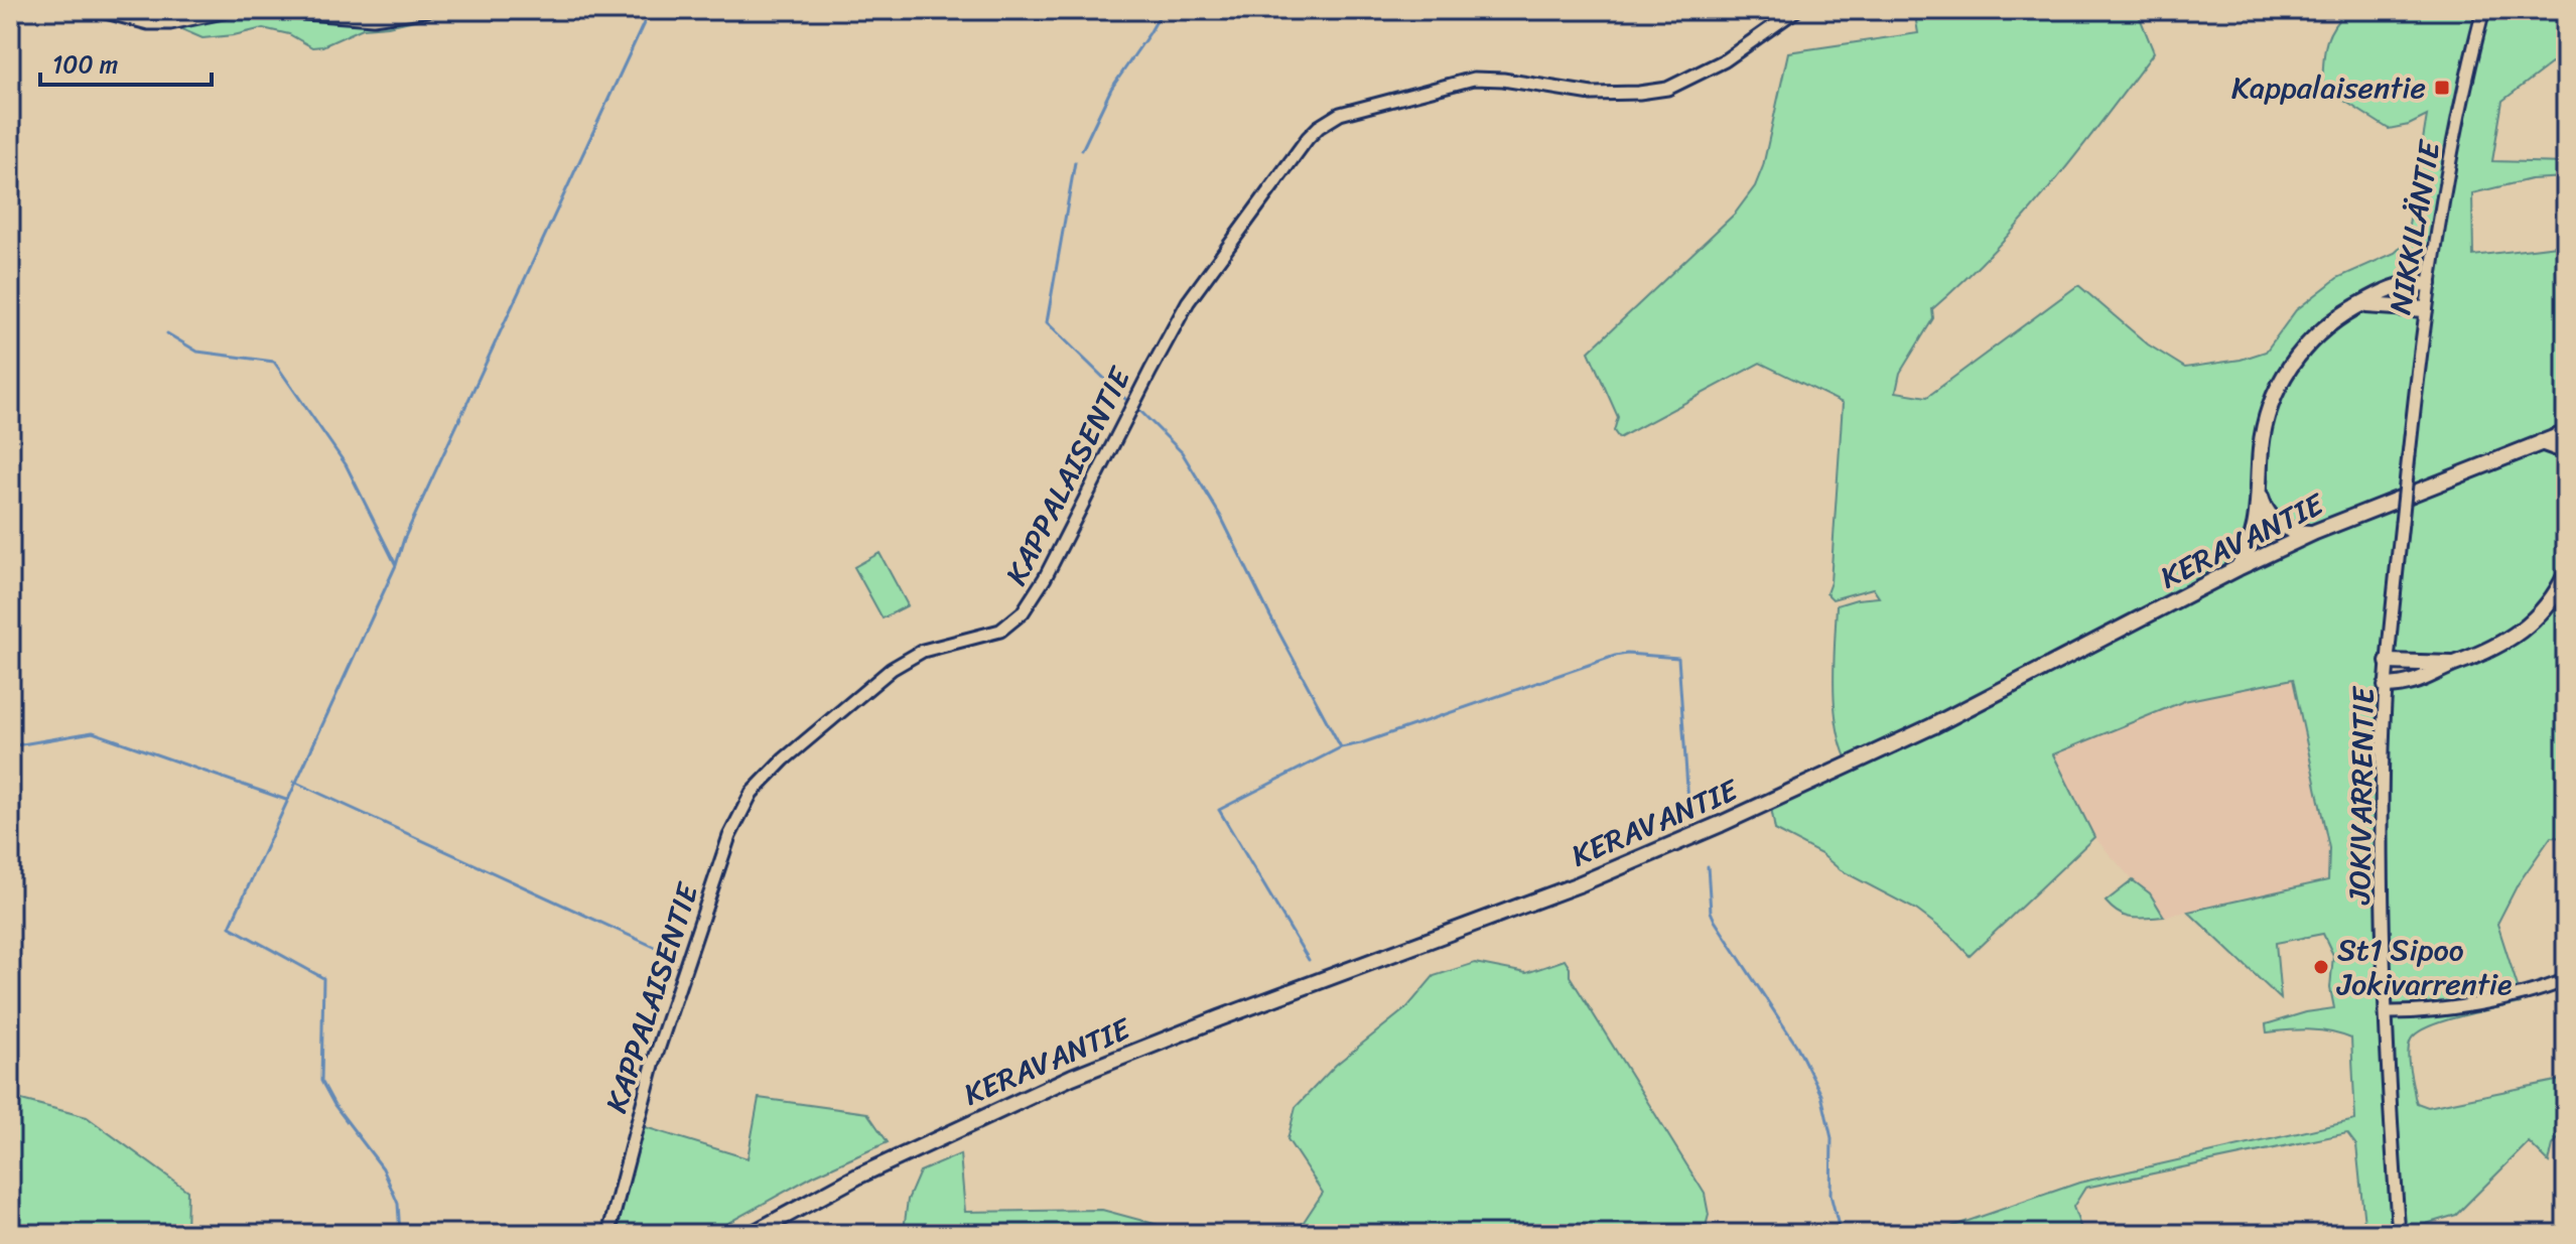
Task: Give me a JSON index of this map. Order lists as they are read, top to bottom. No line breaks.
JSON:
{"streets":{"main road":["KERAVANTIE"],"street":["NIKKILÄNTIE","KAPPALAISENTIE","JOKIVARRENTIE"]},"crossings":[["NIKKILÄNTIE","JOKIVARRENTIE"]],"places":{"transit":["Kappalaisentie"],"other":["St1 Sipoo Jokivarrentie"]},"scale_bar":"100 m"}
